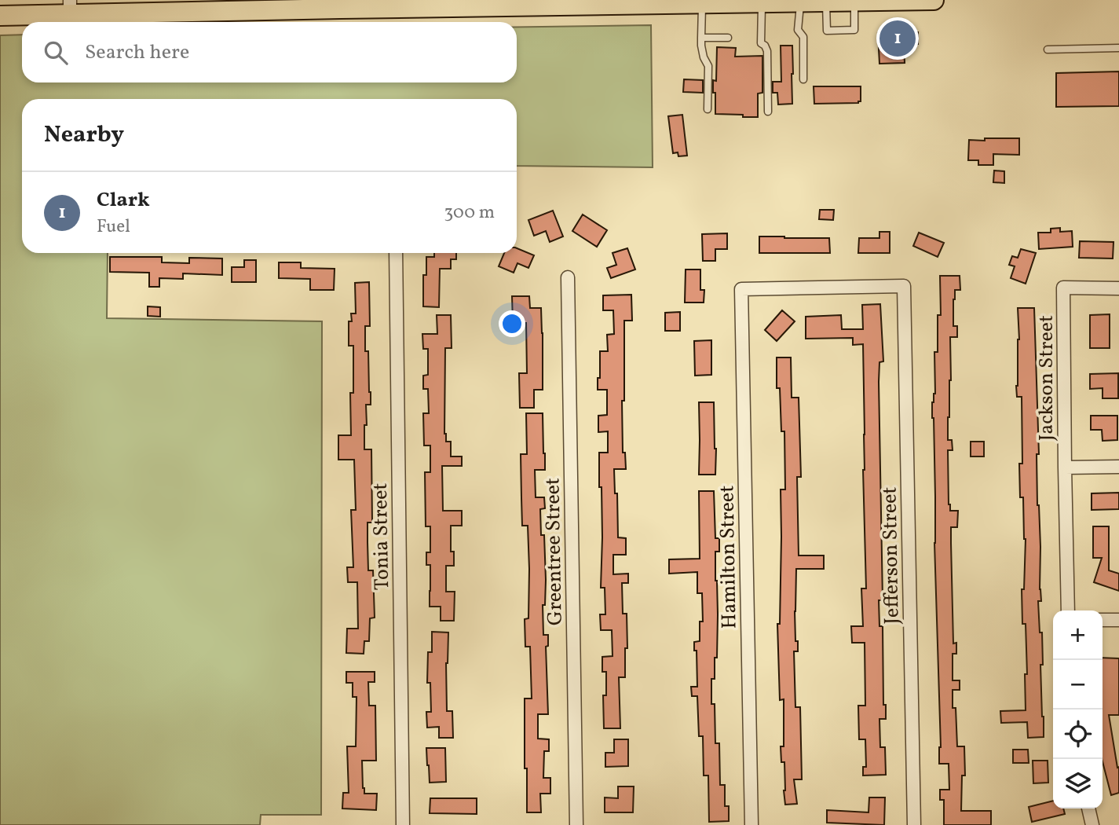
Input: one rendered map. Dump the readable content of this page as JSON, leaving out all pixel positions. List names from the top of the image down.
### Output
{
  "streets": {
    "street": [
      "Jackson Street",
      "Tonia Street",
      "Greentree Street",
      "Jefferson Street",
      "Hamilton Street"
    ]
  },
  "crossings": [
    ["Jefferson Street", "Hamilton Street"]
  ],
  "page": {
    "pins": "1",
    "search": "Search here",
    "heading": "Nearby",
    "list": [
      {
        "mark": "1",
        "name": "Clark",
        "note": "Fuel",
        "value": "300 m"
      }
    ],
    "map_buttons": ["+", "−"]
  }
}
